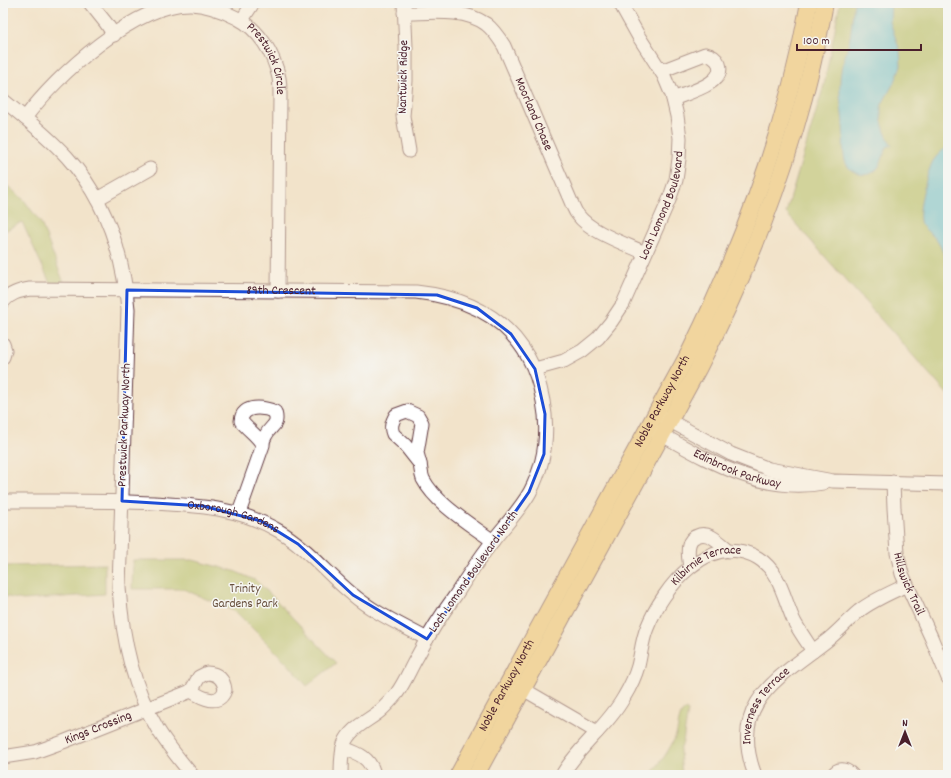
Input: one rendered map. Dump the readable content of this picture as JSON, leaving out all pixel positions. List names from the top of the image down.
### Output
{
  "streets": {
    "main road": ["Noble Parkway North"],
    "street": [
      "Prestwick Circle",
      "Nantwick Ridge",
      "Moorland Chase",
      "Loch Lomond Boulevard",
      "89th Crescent",
      "Prestwick Parkway North",
      "Edinbrook Parkway",
      "Oxborough Gardens",
      "Kilbirnie Terrace",
      "Loch Lomond Boulevard North",
      "Hillswick Trail",
      "Inverness Terrace",
      "Kings Crossing"
    ]
  },
  "crossings": [
    ["Prestwick Circle", "89th Crescent"],
    ["Prestwick Circle", "Prestwick Parkway North"],
    ["Nantwick Ridge", "Moorland Chase"],
    ["Moorland Chase", "Loch Lomond Boulevard"],
    ["Loch Lomond Boulevard", "89th Crescent"],
    ["Loch Lomond Boulevard", "Loch Lomond Boulevard North"],
    ["89th Crescent", "Prestwick Parkway North"],
    ["89th Crescent", "Loch Lomond Boulevard North"],
    ["Noble Parkway North", "Edinbrook Parkway"],
    ["Prestwick Parkway North", "Oxborough Gardens"],
    ["Prestwick Parkway North", "Kings Crossing"],
    ["Edinbrook Parkway", "Hillswick Trail"],
    ["Oxborough Gardens", "Loch Lomond Boulevard North"],
    ["Kilbirnie Terrace", "Inverness Terrace"]
  ],
  "parks": ["Trinity Gardens Park"],
  "scale_bar": "100 m",
  "north": "top"
}
